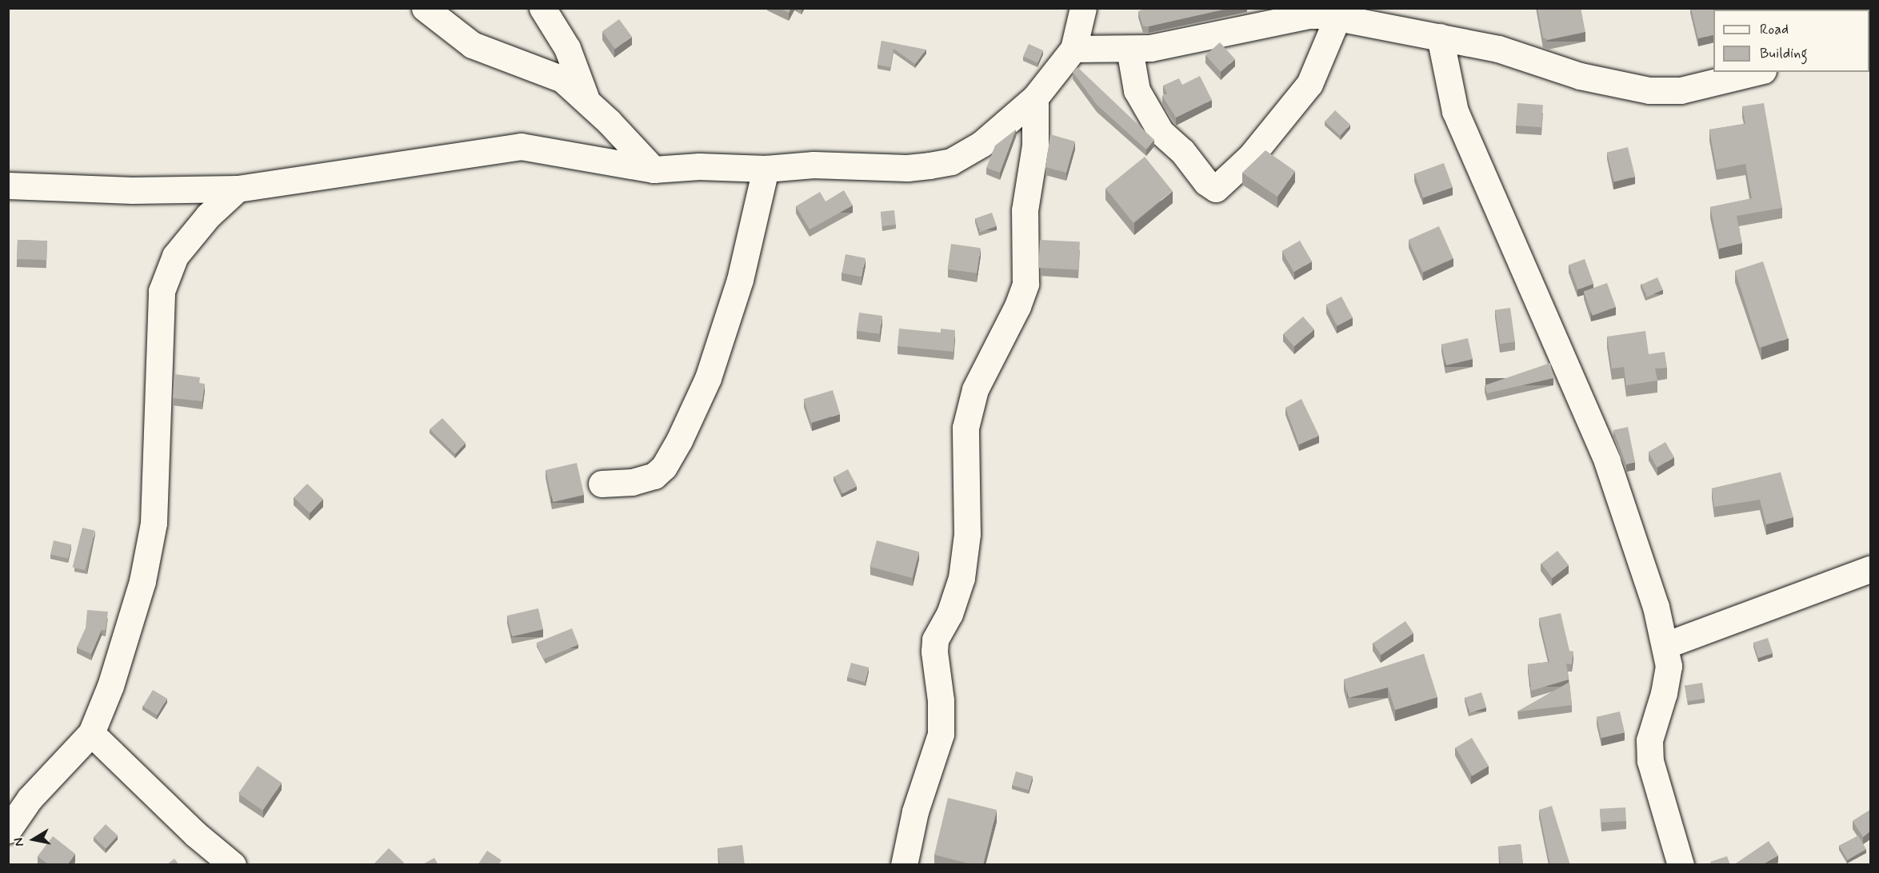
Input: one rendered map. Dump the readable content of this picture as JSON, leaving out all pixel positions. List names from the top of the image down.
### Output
{
  "legend": ["Road", "Building"],
  "north": "left"
}
